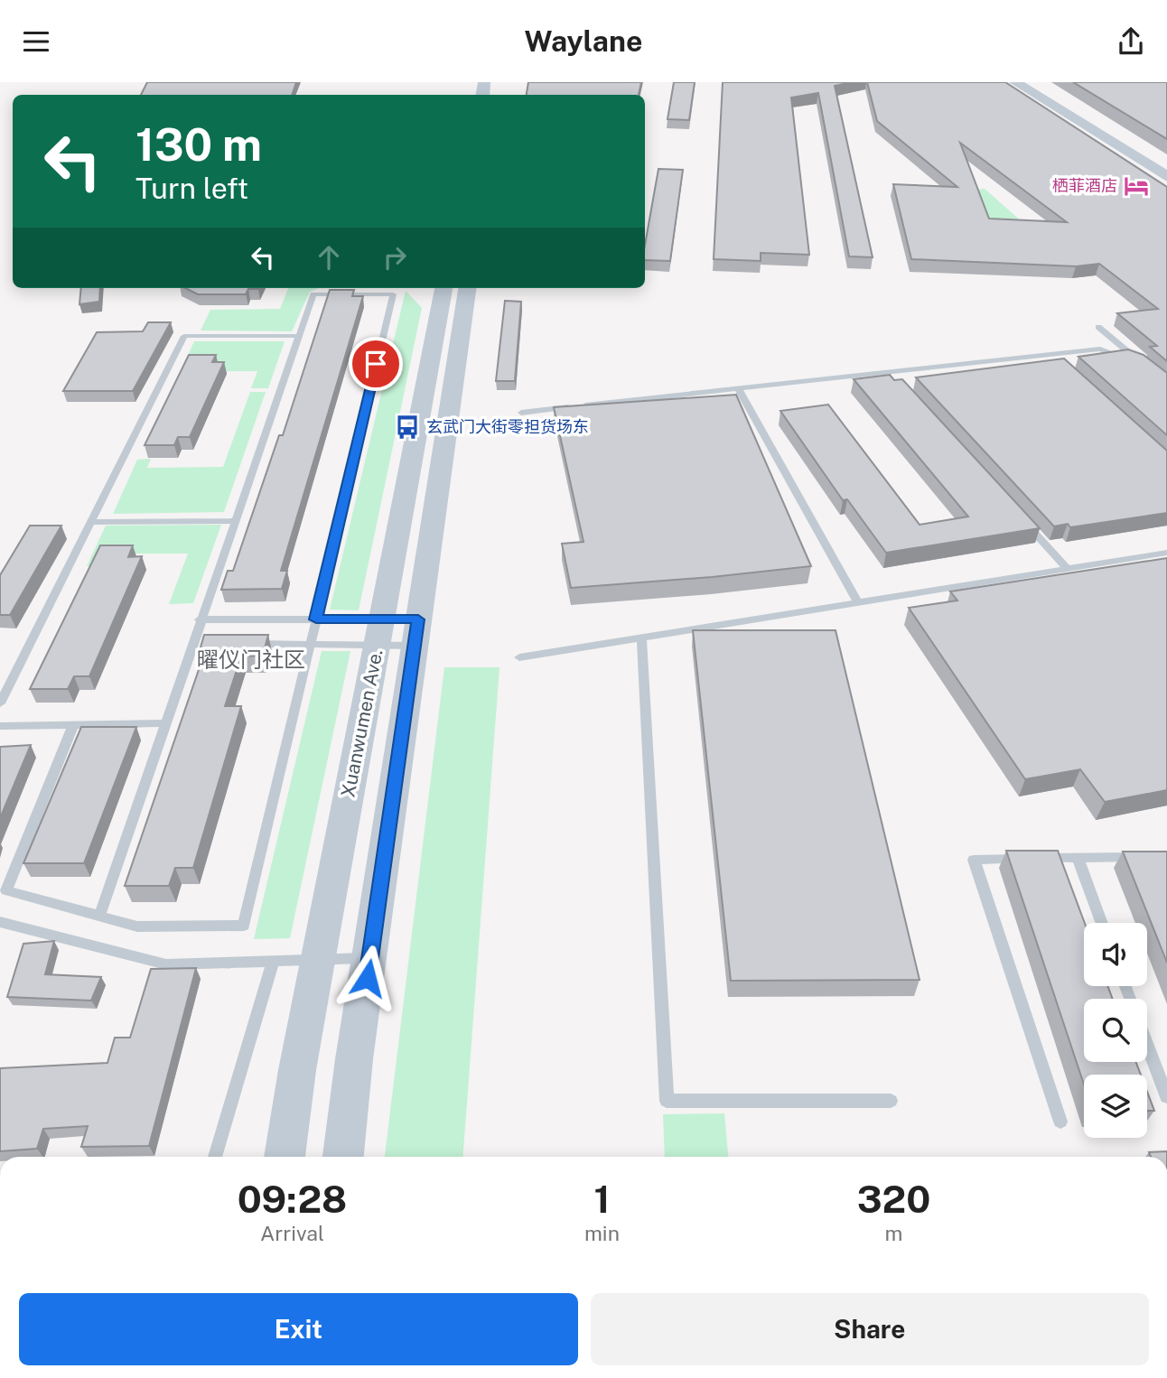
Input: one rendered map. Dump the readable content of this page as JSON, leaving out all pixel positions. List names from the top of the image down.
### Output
{
  "streets": {
    "main road": ["Xuanwumen Ave."]
  },
  "districts": ["曜仪门社区"],
  "places": {
    "hotel": ["栖菲酒店"],
    "bus stop": ["玄武门大街零担货场东"]
  },
  "page": {
    "header": "Waylane",
    "turn": ["130 m", "Turn left"],
    "eta": [
      "09:28",
      "Arrival",
      "1",
      "min",
      "320",
      "m"
    ],
    "buttons": ["Exit", "Share"]
  }
}
